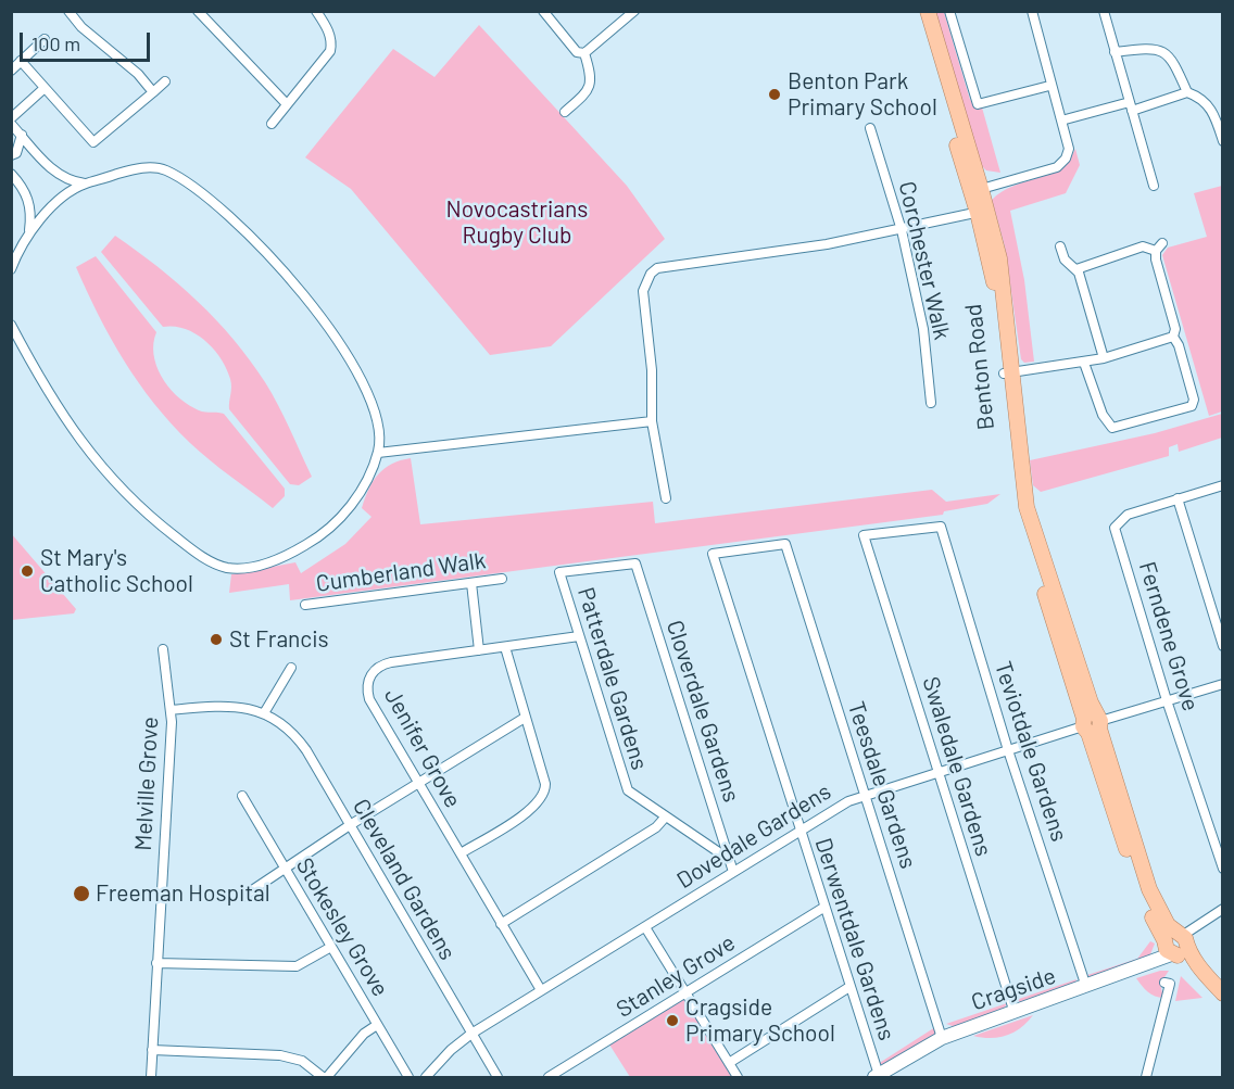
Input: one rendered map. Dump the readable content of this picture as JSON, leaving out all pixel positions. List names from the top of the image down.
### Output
{
  "streets": {
    "main road": ["Benton Road"],
    "street": [
      "Corchester Walk",
      "Cumberland Walk",
      "Ferndene Grove",
      "Patterdale Gardens",
      "Cloverdale Gardens",
      "Jenifer Grove",
      "Teviotdale Gardens",
      "Swaledale Gardens",
      "Melville Grove",
      "Teesdale Gardens",
      "Dovedale Gardens",
      "Cleveland Gardens",
      "Stokesley Grove",
      "Derwentdale Gardens",
      "Stanley Grove",
      "Cragside"
    ]
  },
  "crossings": [
    ["Benton Road", "Dovedale Gardens"],
    ["Benton Road", "Cragside"],
    ["Ferndene Grove", "Dovedale Gardens"],
    ["Patterdale Gardens", "Cloverdale Gardens"],
    ["Patterdale Gardens", "Jenifer Grove"],
    ["Cloverdale Gardens", "Dovedale Gardens"],
    ["Jenifer Grove", "Dovedale Gardens"],
    ["Teviotdale Gardens", "Swaledale Gardens"],
    ["Teviotdale Gardens", "Dovedale Gardens"],
    ["Teviotdale Gardens", "Cragside"],
    ["Swaledale Gardens", "Dovedale Gardens"],
    ["Swaledale Gardens", "Cragside"],
    ["Melville Grove", "Cleveland Gardens"],
    ["Teesdale Gardens", "Dovedale Gardens"],
    ["Teesdale Gardens", "Derwentdale Gardens"],
    ["Teesdale Gardens", "Cragside"],
    ["Dovedale Gardens", "Cleveland Gardens"],
    ["Dovedale Gardens", "Derwentdale Gardens"],
    ["Derwentdale Gardens", "Stanley Grove"],
    ["Derwentdale Gardens", "Cragside"]
  ],
  "parks": ["Novocastrians Rugby Club"],
  "places": [
    "Benton Park Primary School",
    "St Mary's Catholic School",
    "St Francis",
    "Freeman Hospital",
    "Cragside Primary School"
  ],
  "scale_bar": "100 m"
}
